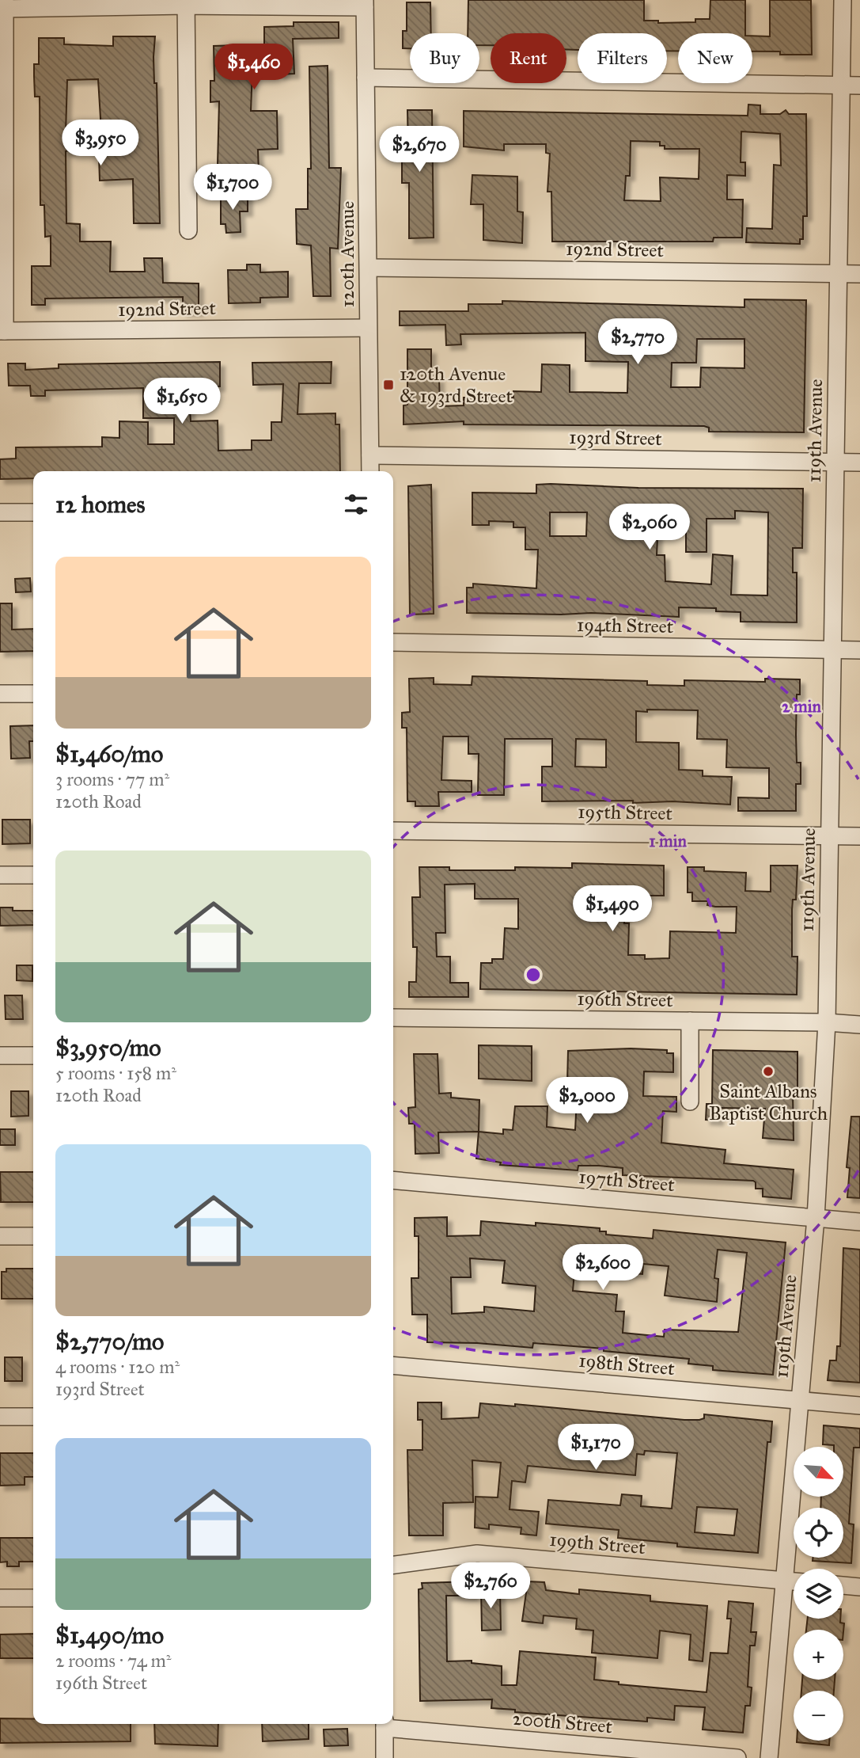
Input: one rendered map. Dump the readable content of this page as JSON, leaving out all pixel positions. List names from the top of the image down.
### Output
{
  "streets": {
    "street": [
      "192nd Street",
      "120th Avenue",
      "119th Avenue",
      "193rd Street",
      "194th Street",
      "195th Street",
      "196th Street",
      "197th Street",
      "198th Street",
      "199th Street",
      "200th Street"
    ]
  },
  "crossings": [
    ["192nd Street", "120th Avenue"],
    ["192nd Street", "119th Avenue"],
    ["120th Avenue", "193rd Street"],
    ["119th Avenue", "193rd Street"],
    ["119th Avenue", "194th Street"],
    ["119th Avenue", "195th Street"],
    ["119th Avenue", "196th Street"],
    ["119th Avenue", "197th Street"],
    ["119th Avenue", "198th Street"],
    ["119th Avenue", "199th Street"]
  ],
  "places": {
    "transit": ["120th Avenue & 193rd Street"],
    "other": ["Saint Albans Baptist Church"]
  },
  "north": "bottom right",
  "page": {
    "chip": [
      "Buy",
      "Rent",
      "Filters",
      "New"
    ],
    "price": [
      "$1,460",
      "$3,950",
      "$2,670",
      "$1,700",
      "$2,770",
      "$1,650",
      "$2,060",
      "$1,490",
      "$2,000",
      "$2,600",
      "$1,170",
      "$2,760"
    ],
    "heading": "12 homes",
    "list": [
      {
        "name": "$1,460/mo",
        "note": "3 rooms · 77 m² · 120th Road"
      },
      {
        "name": "$3,950/mo",
        "note": "5 rooms · 158 m² · 120th Road"
      },
      {
        "name": "$2,770/mo",
        "note": "4 rooms · 120 m² · 193rd Street"
      },
      {
        "name": "$1,490/mo",
        "note": "2 rooms · 74 m² · 196th Street"
      }
    ],
    "map_buttons": ["+", "−"]
  },
  "rings": ["2 min", "1 min"]
}
